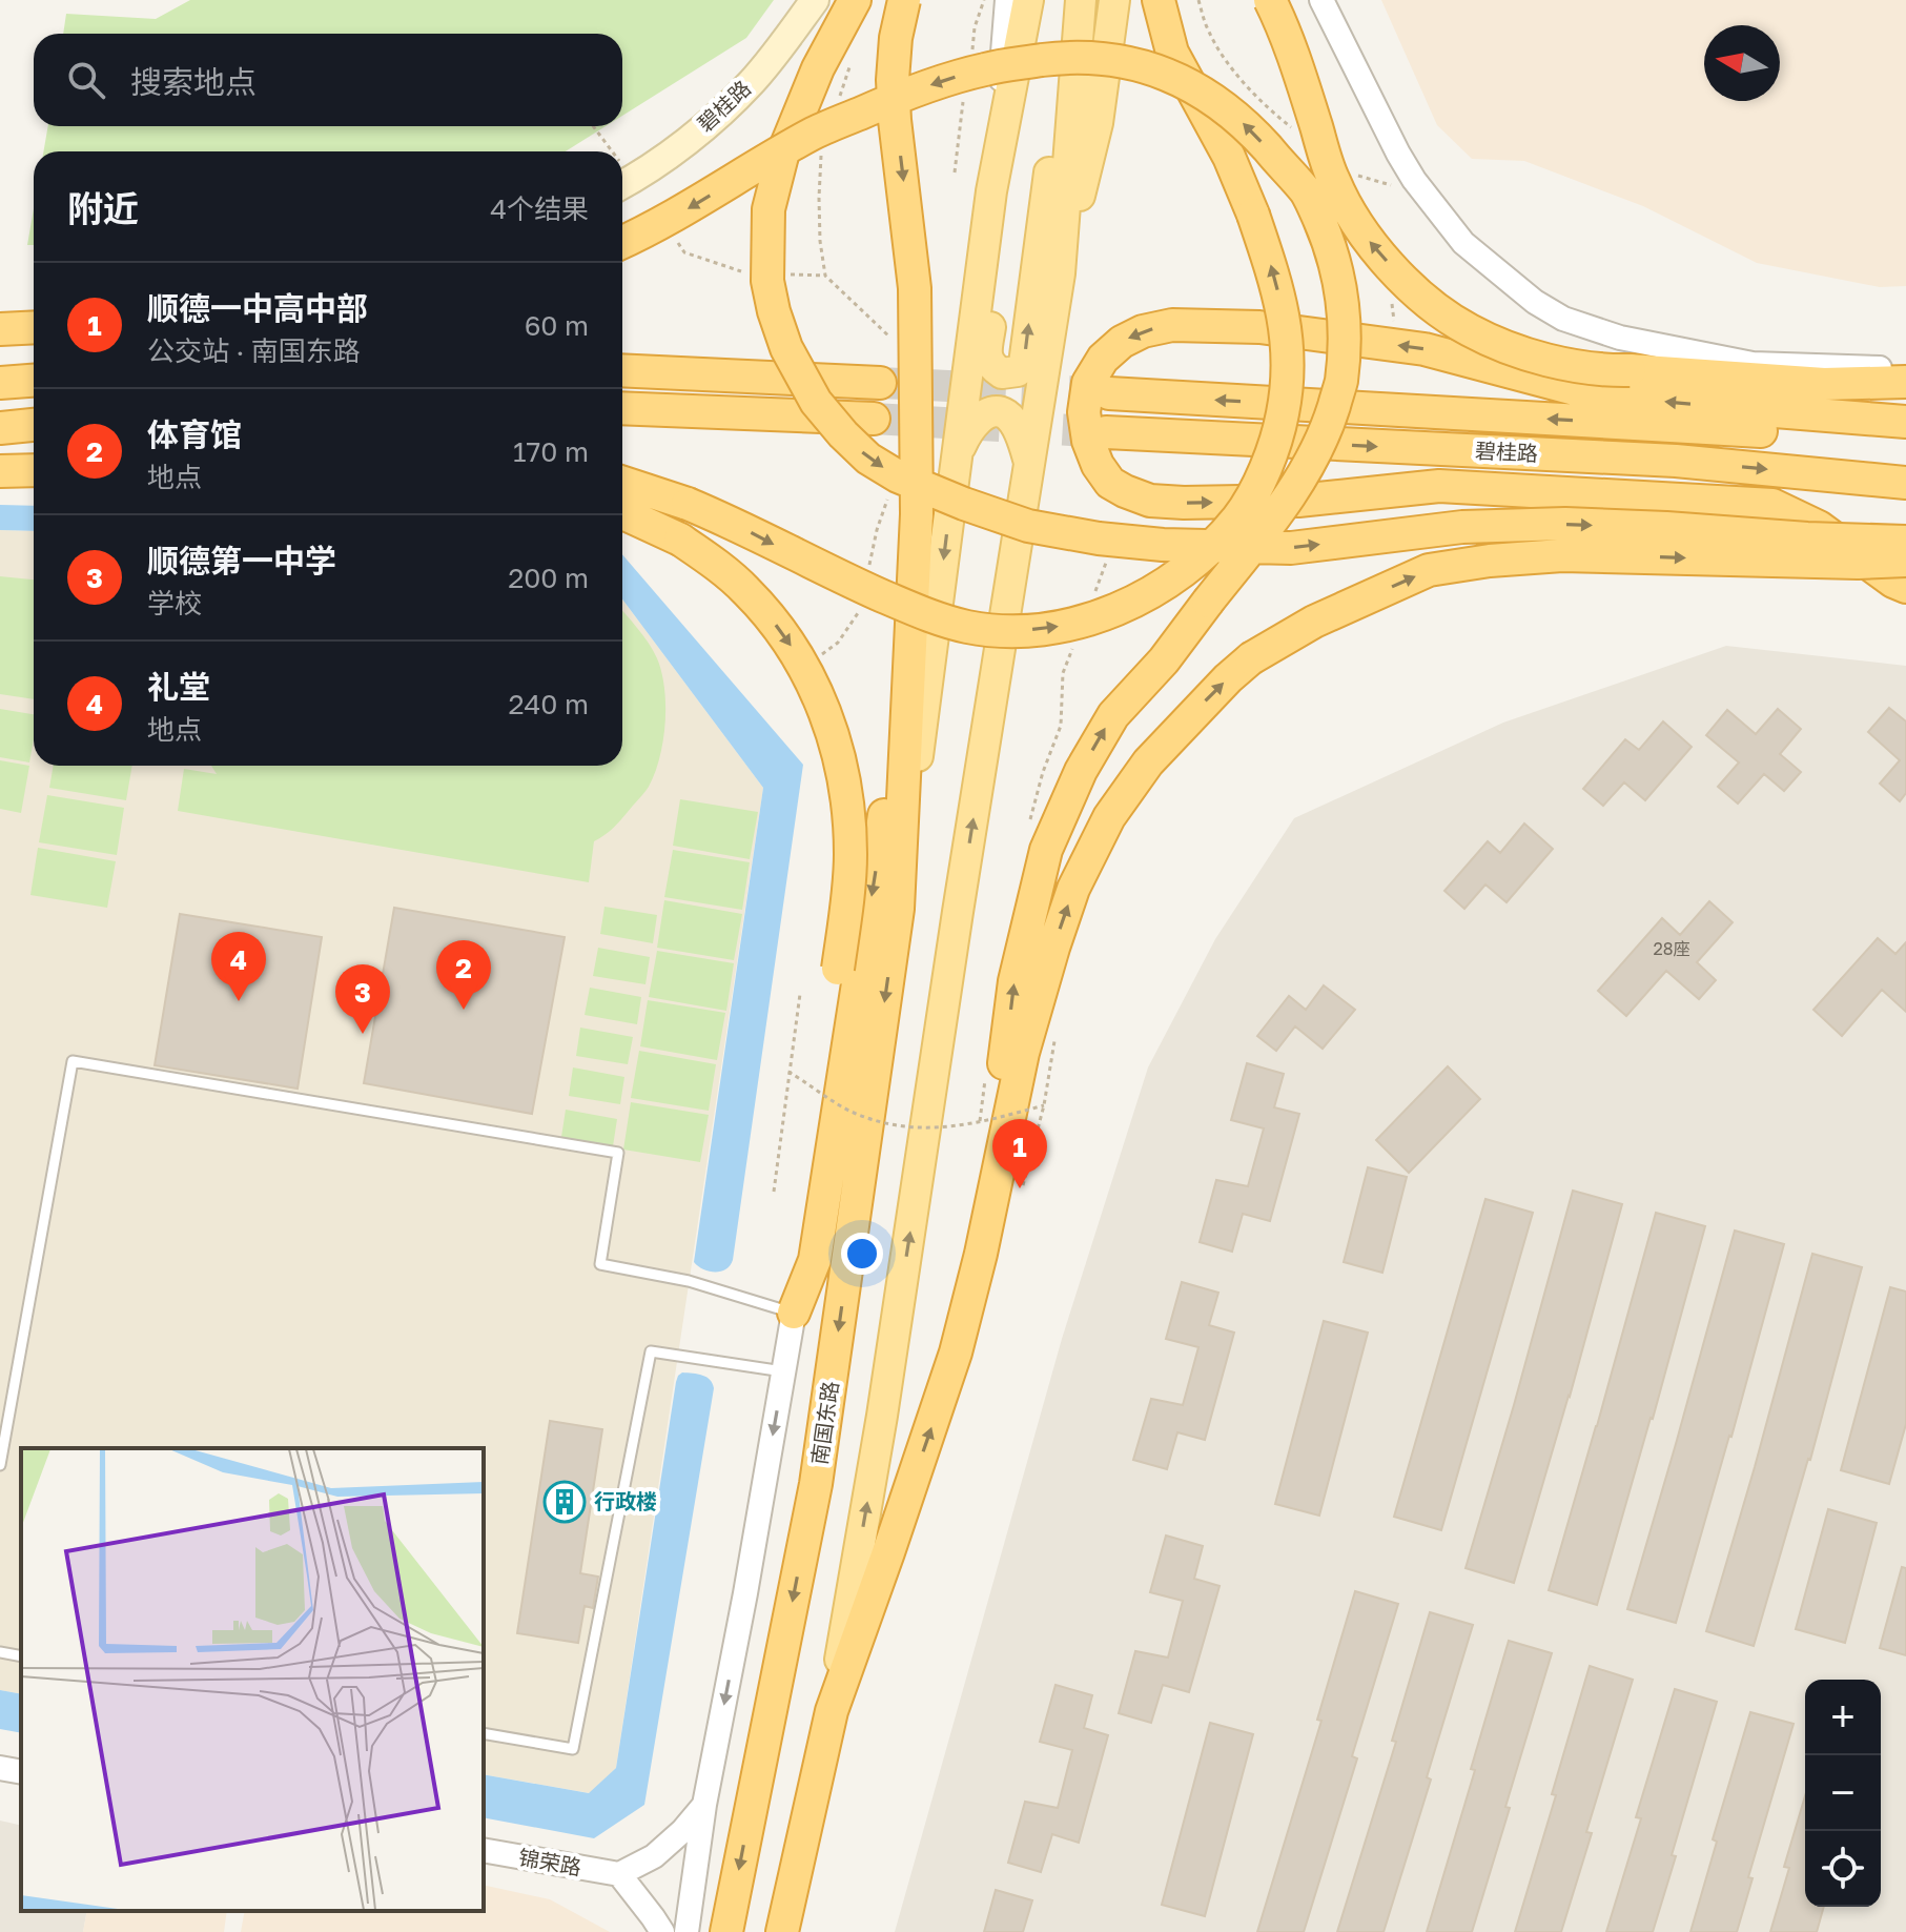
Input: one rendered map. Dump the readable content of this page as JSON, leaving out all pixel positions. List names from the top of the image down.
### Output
{
  "streets": {
    "highway": ["碧桂路", "南国东路"],
    "street": ["锦荣路"]
  },
  "one_way": ["碧桂路"],
  "places": {
    "building": ["行政楼"]
  },
  "house_numbers": ["28座"],
  "north": "left",
  "page": {
    "search": "搜索地点",
    "heading": ["附近", "4个结果"],
    "list": [
      {
        "mark": "1",
        "name": "顺德一中高中部",
        "note": "公交站 · 南国东路",
        "value": "60 m"
      },
      {
        "mark": "2",
        "name": "体育馆",
        "note": "地点",
        "value": "170 m"
      },
      {
        "mark": "3",
        "name": "顺德第一中学",
        "note": "学校",
        "value": "200 m"
      },
      {
        "mark": "4",
        "name": "礼堂",
        "note": "地点",
        "value": "240 m"
      }
    ],
    "pins": [
      "4",
      "2",
      "3",
      "1"
    ],
    "map_buttons": ["+", "−"]
  }
}
